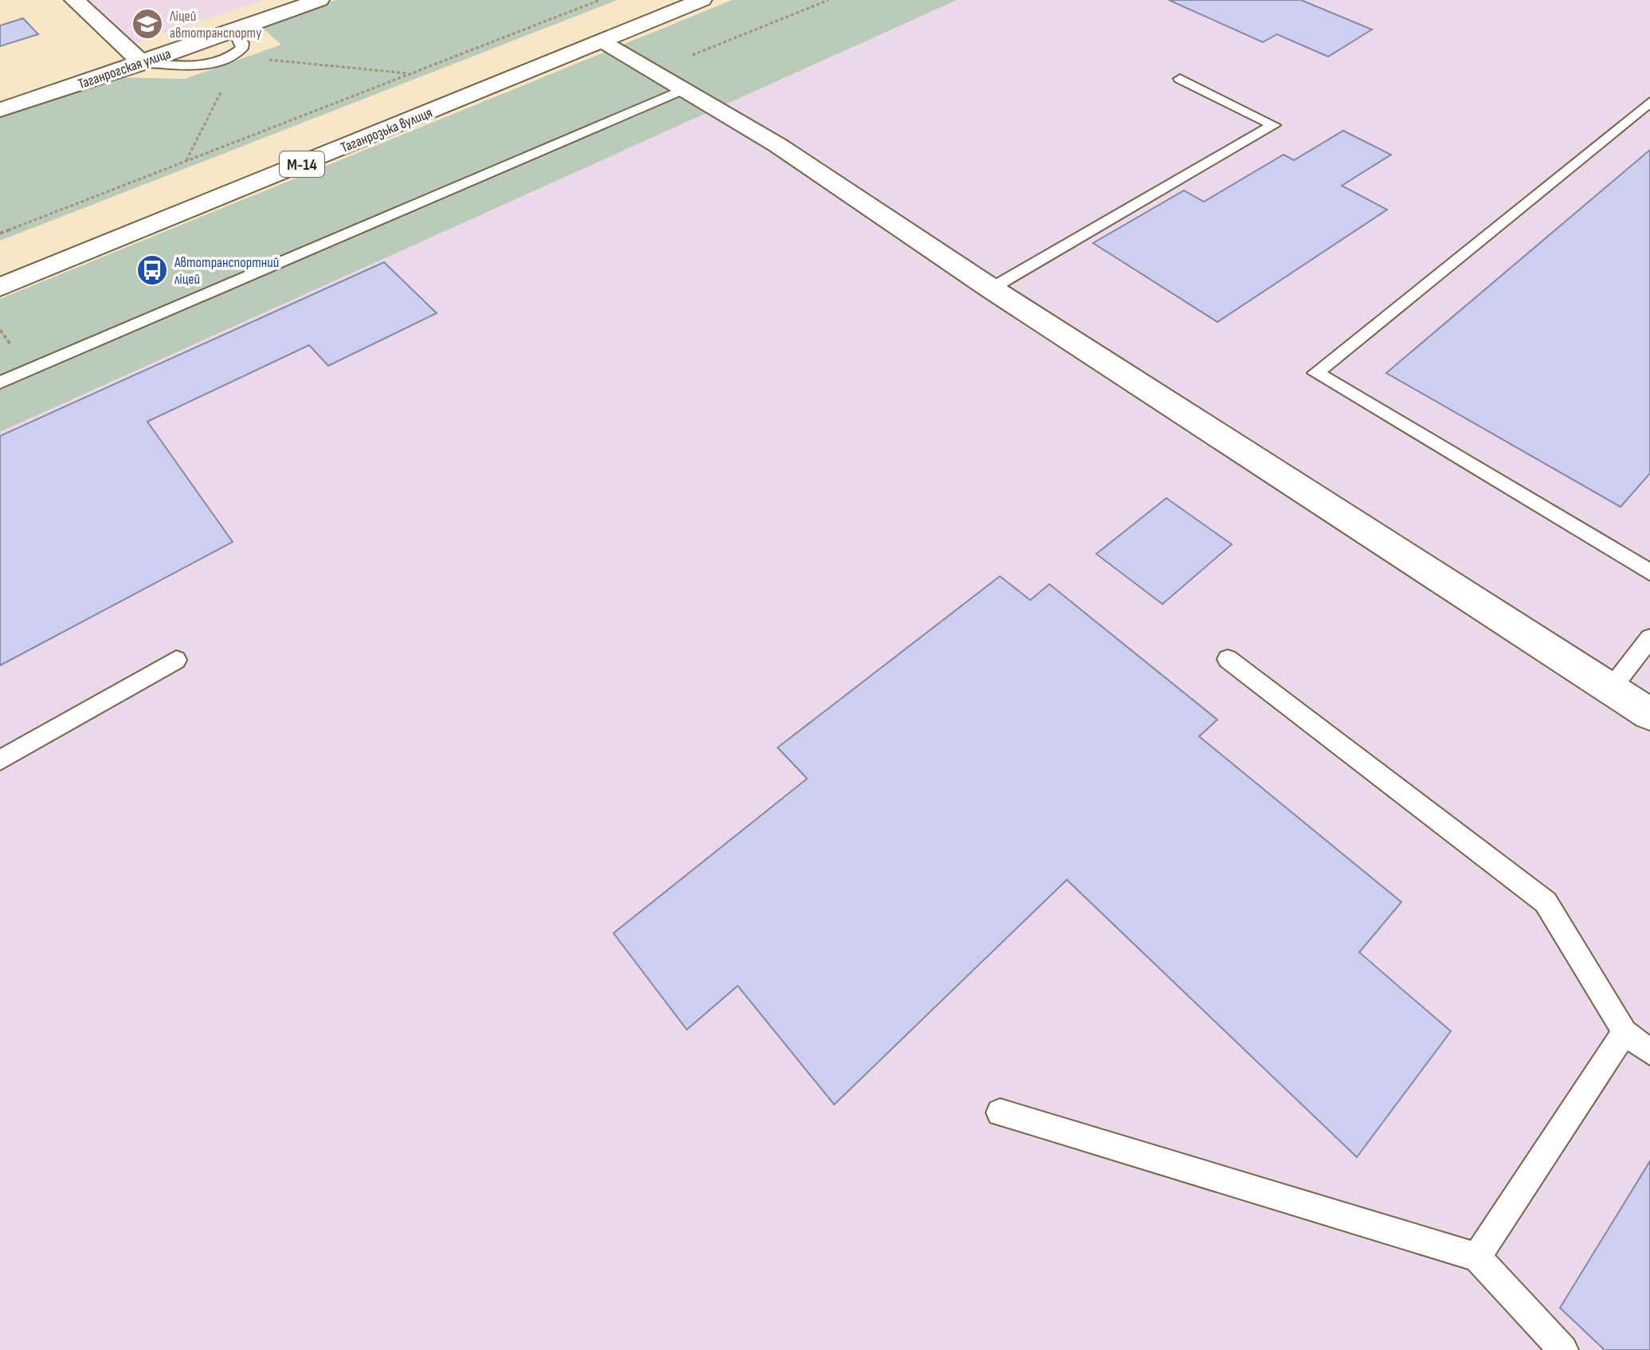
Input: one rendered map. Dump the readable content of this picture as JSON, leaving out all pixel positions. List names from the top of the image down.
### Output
{
  "streets": {
    "main road": ["Таганрогская улица", "Таганрозька вулиця", "М-14"]
  },
  "places": {
    "school or university": ["Ліцей автотранспорту"],
    "bus stop": ["Автотранспортний ліцей"]
  }
}
